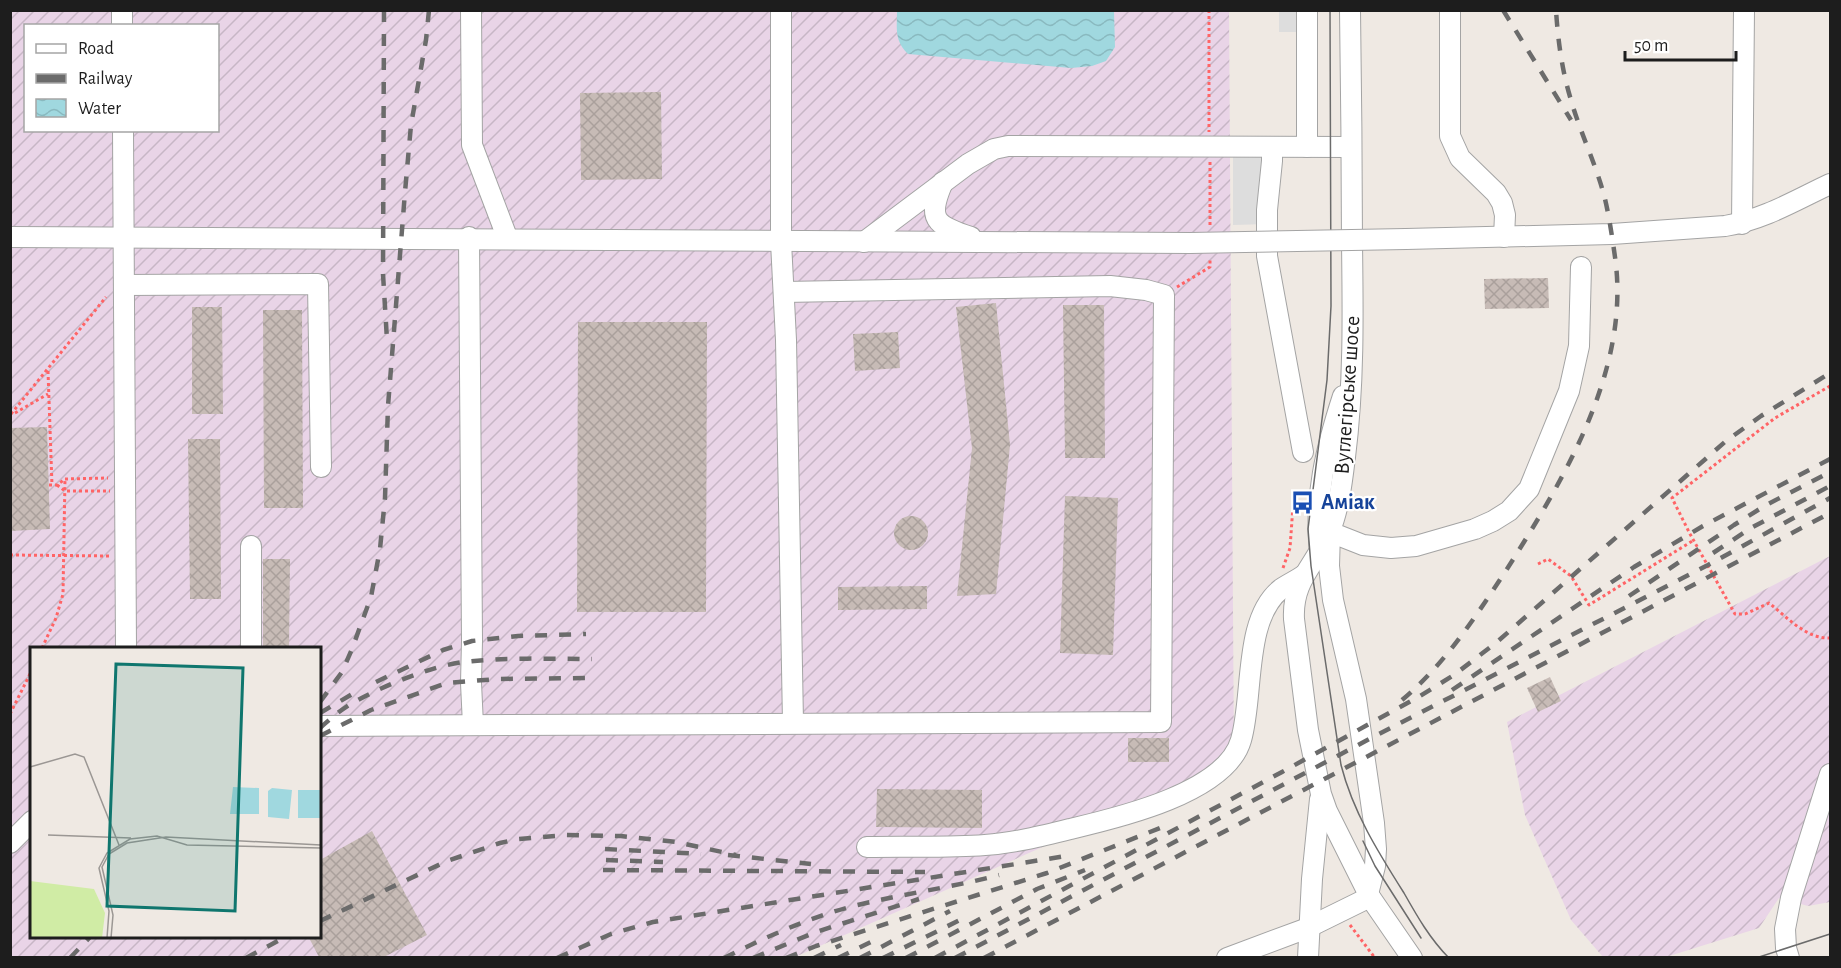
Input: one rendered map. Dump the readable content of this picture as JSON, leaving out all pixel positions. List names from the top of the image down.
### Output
{
  "streets": {
    "street": ["Вуглегірське шосе"]
  },
  "places": {
    "bus stop": ["Аміак"]
  },
  "legend": ["Road", "Railway", "Water"],
  "scale_bar": "50 m"
}
